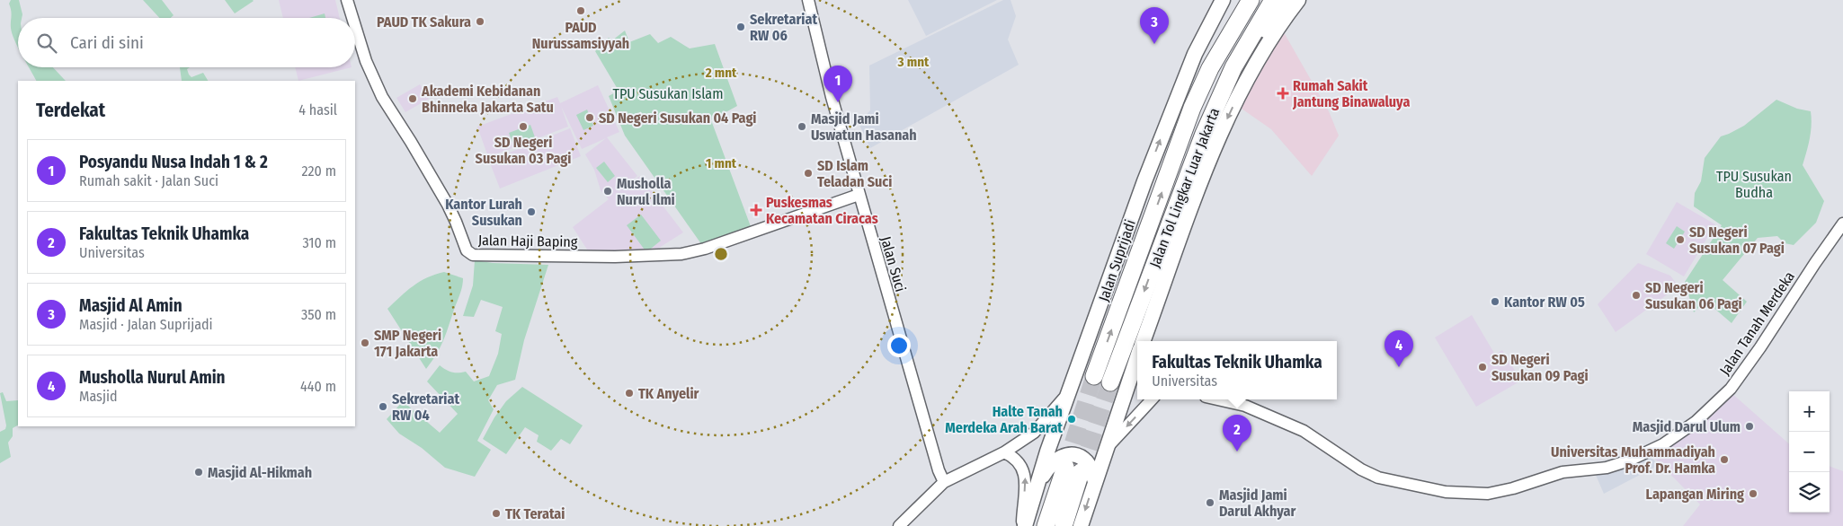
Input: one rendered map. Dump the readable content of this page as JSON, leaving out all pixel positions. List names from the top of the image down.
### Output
{
  "streets": {
    "highway": ["Jalan Tol Lingkar Luar Jakarta"],
    "main road": ["Jalan Suprijadi"],
    "street": ["Jalan Haji Baping", "Jalan Suci", "Jalan Tanah Merdeka"]
  },
  "crossings": [
    ["Jalan Haji Baping", "Jalan Suci"]
  ],
  "parks": ["TPU Susukan Islam", "TPU Susukan Budha"],
  "places": {
    "other": [
      "PAUD Nurussamsiyyah",
      "PAUD TK Sakura",
      "Sekretariat RW 06",
      "Akademi Kebidanan Bhinneka Jakarta Satu",
      "SD Negeri Susukan 04 Pagi",
      "SD Negeri Susukan 03 Pagi",
      "Masjid Jami Uswatun Hasanah",
      "SD Islam Teladan Suci",
      "Musholla Nurul Ilmi",
      "Kantor Lurah Susukan",
      "SD Negeri Susukan 07 Pagi",
      "SD Negeri Susukan 06 Pagi",
      "Kantor RW 05",
      "SMP Negeri 171 Jakarta",
      "SD Negeri Susukan 09 Pagi",
      "TK Anyelir",
      "Sekretariat RW 04",
      "Halte Tanah Merdeka Arah Barat",
      "Masjid Darul Ulum",
      "Universitas Muhammadiyah Prof. Dr. Hamka",
      "Masjid Al-Hikmah",
      "Lapangan Miring",
      "Masjid Jami Darul Akhyar",
      "TK Teratai"
    ],
    "health": ["Rumah Sakit Jantung Binawaluya", "Puskesmas Kecamatan Ciracas"]
  },
  "page": {
    "pins": [
      "3",
      "1",
      "4",
      "2"
    ],
    "search": "Cari di sini",
    "heading": ["Terdekat", "4 hasil"],
    "list": [
      {
        "mark": "1",
        "name": "Posyandu Nusa Indah 1 & 2",
        "note": "Rumah sakit · Jalan Suci",
        "value": "220 m"
      },
      {
        "mark": "2",
        "name": "Fakultas Teknik Uhamka",
        "note": "Universitas",
        "value": "310 m"
      },
      {
        "mark": "3",
        "name": "Masjid Al Amin",
        "note": "Masjid · Jalan Suprijadi",
        "value": "350 m"
      },
      {
        "mark": "4",
        "name": "Musholla Nurul Amin",
        "note": "Masjid",
        "value": "440 m"
      }
    ],
    "popup": ["Fakultas Teknik Uhamka", "Universitas"],
    "map_buttons": ["+", "−"]
  },
  "rings": ["3 mnt", "2 mnt", "1 mnt"]
}
